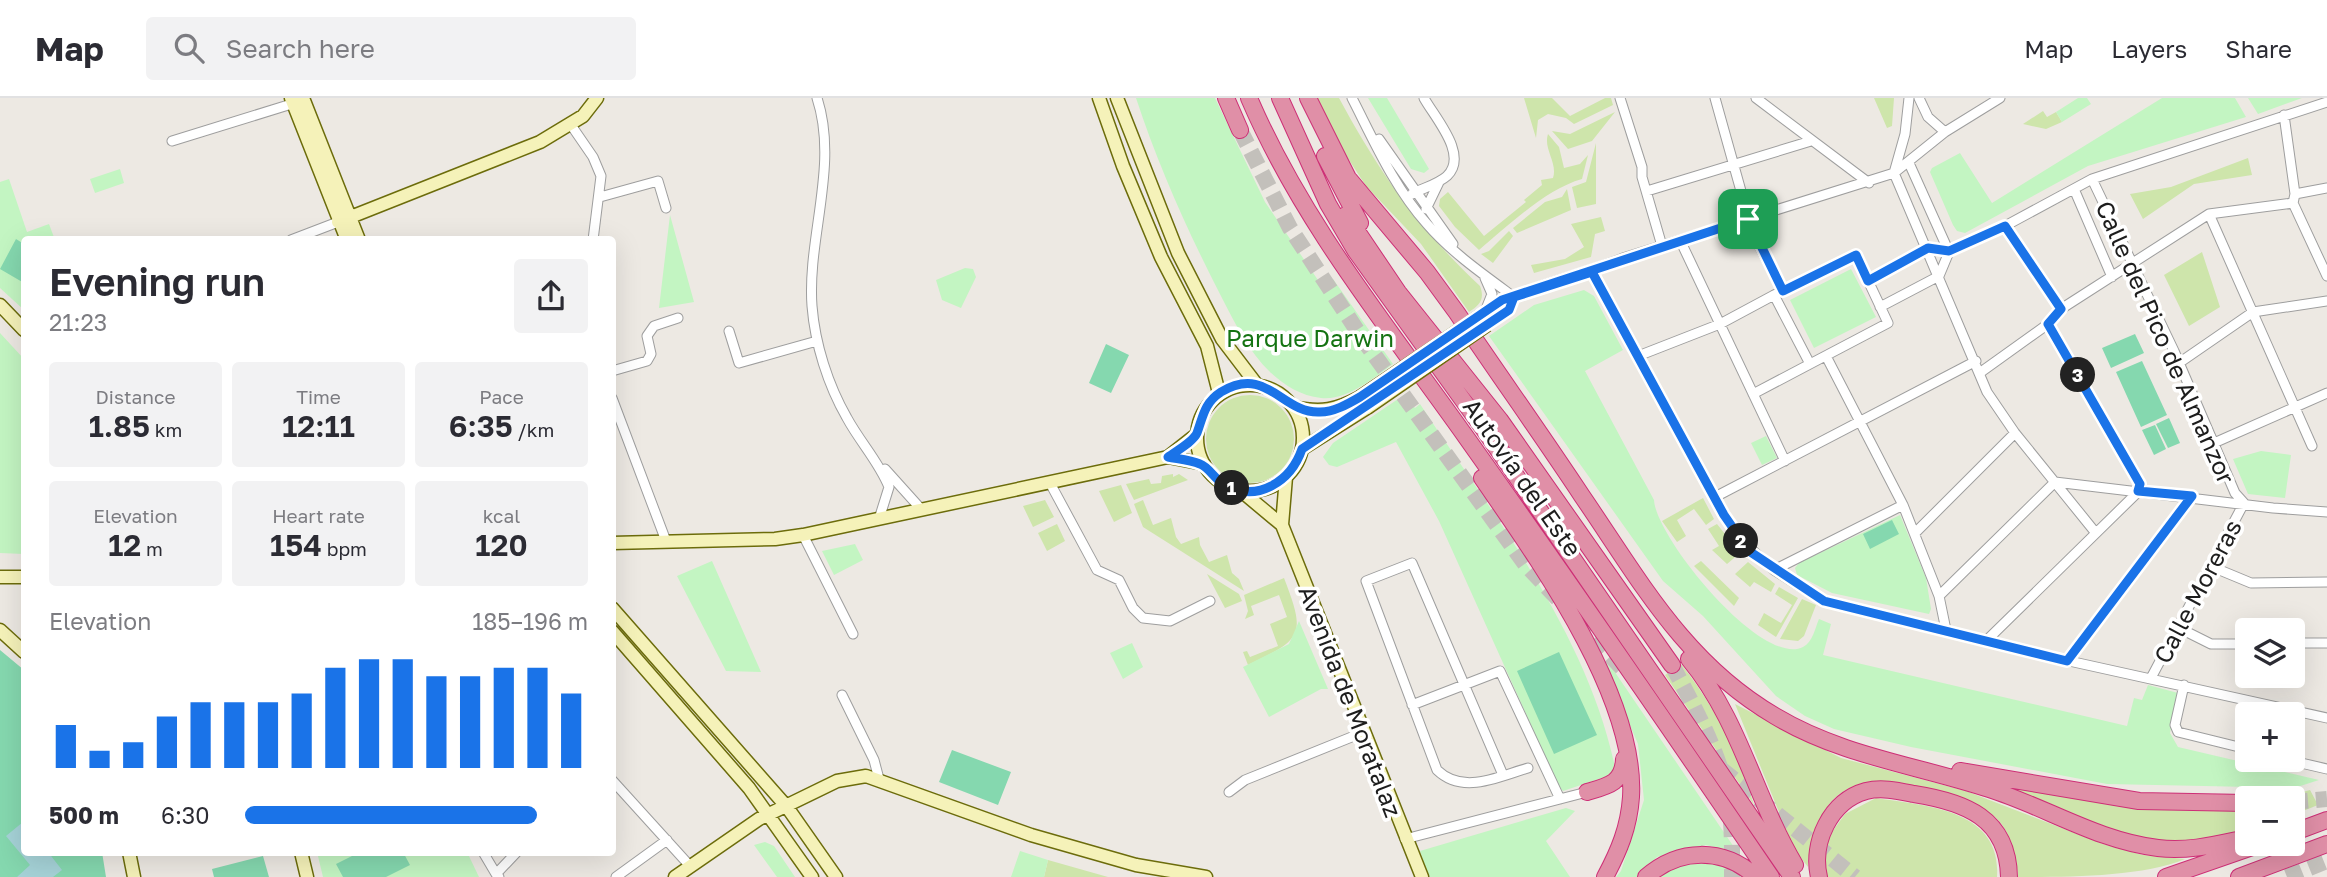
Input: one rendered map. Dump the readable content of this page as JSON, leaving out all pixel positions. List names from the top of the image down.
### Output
{
  "streets": {
    "highway": ["Autovía del Este"],
    "street": ["Calle del Pico de Almanzor", "Calle Moreras", "Avenida de Moratalaz"]
  },
  "crossings": [
    ["Calle del Pico de Almanzor", "Calle Moreras"]
  ],
  "parks": ["Parque Darwin"],
  "page": {
    "header": "Map",
    "search": "Search here",
    "nav": ["Map", "Layers", "Share"],
    "heading": ["Evening run", "21:23"],
    "stats": [
      ["Distance", "1.85 km"],
      ["Time", "12:11"],
      ["Pace", "6:35 /km"],
      ["Elevation", "12 m"],
      ["Heart rate", "154 bpm"],
      ["kcal", "120"]
    ],
    "pins": ["3", "1", "2"],
    "chart": ["Elevation", "185–196 m"],
    "map_buttons": ["+", "−"],
    "list": [
      {
        "name": "500 m",
        "note": "6:30"
      }
    ]
  }
}
